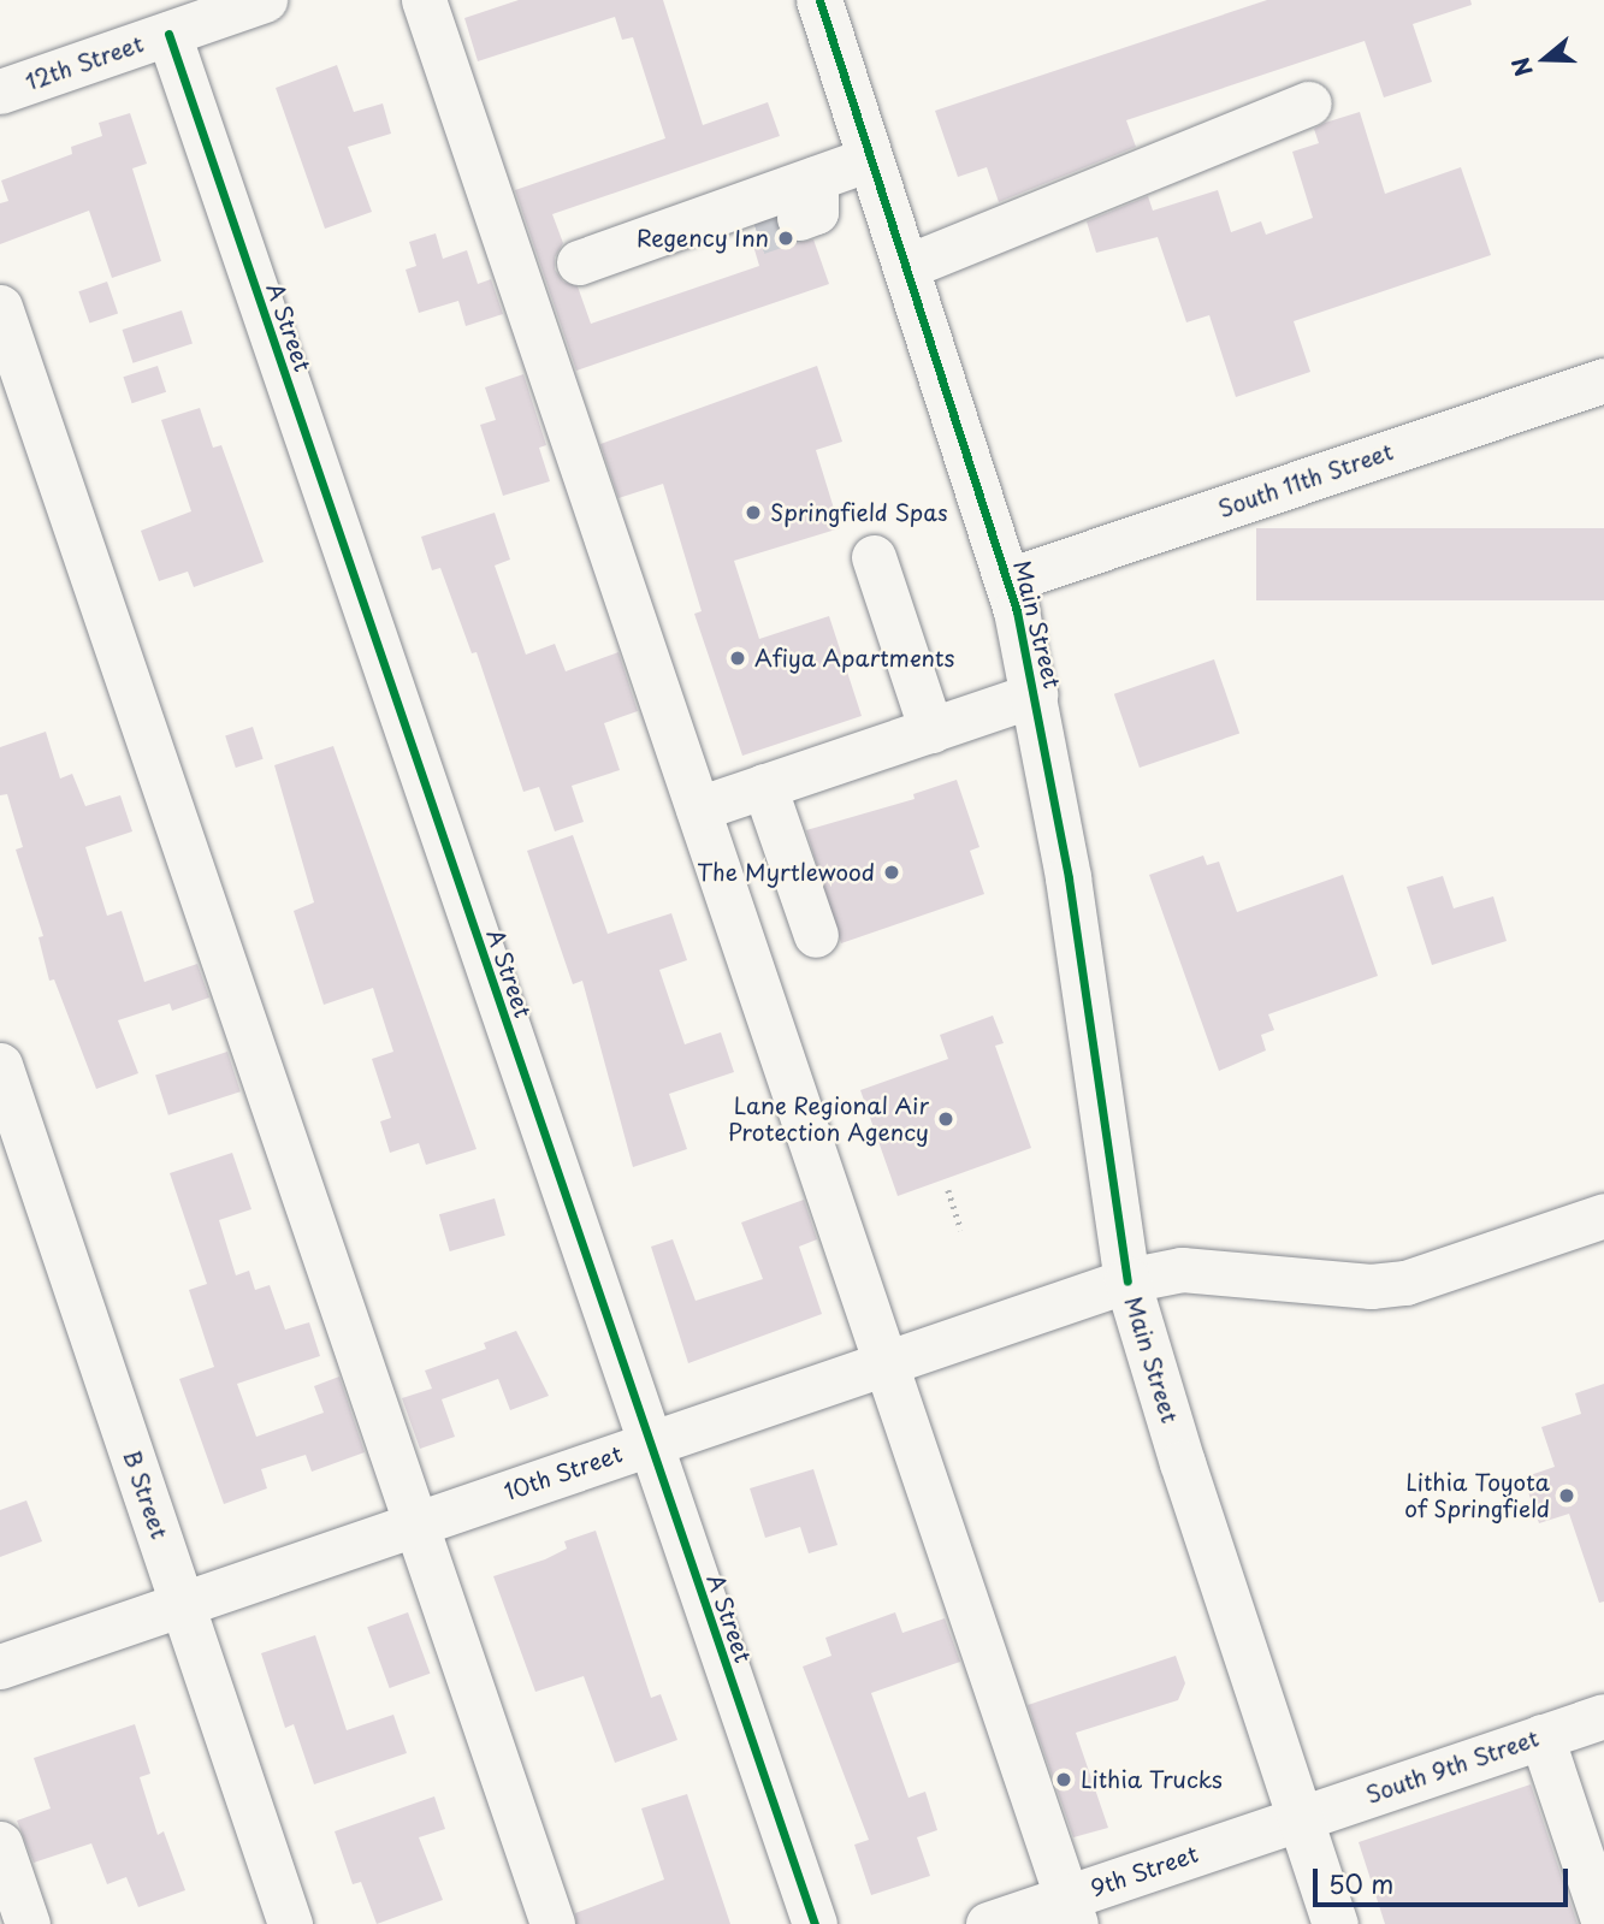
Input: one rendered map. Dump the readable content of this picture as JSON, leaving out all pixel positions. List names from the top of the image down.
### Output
{
  "streets": {
    "main road": ["Main Street"],
    "street": [
      "12th Street",
      "A Street",
      "South 11th Street",
      "10th Street",
      "B Street",
      "South 9th Street",
      "9th Street"
    ]
  },
  "crossings": [
    ["12th Street", "A Street"],
    ["A Street", "10th Street"],
    ["South 11th Street", "Main Street"],
    ["Main Street", "10th Street"],
    ["Main Street", "South 9th Street"],
    ["Main Street", "9th Street"],
    ["10th Street", "B Street"],
    ["South 9th Street", "9th Street"]
  ],
  "places": [
    "Regency Inn",
    "Springfield Spas",
    "Afiya Apartments",
    "The Myrtlewood",
    "Lane Regional Air Protection Agency",
    "Lithia Toyota of Springfield",
    "Lithia Trucks"
  ],
  "scale_bar": "50 m",
  "north": "left"
}
